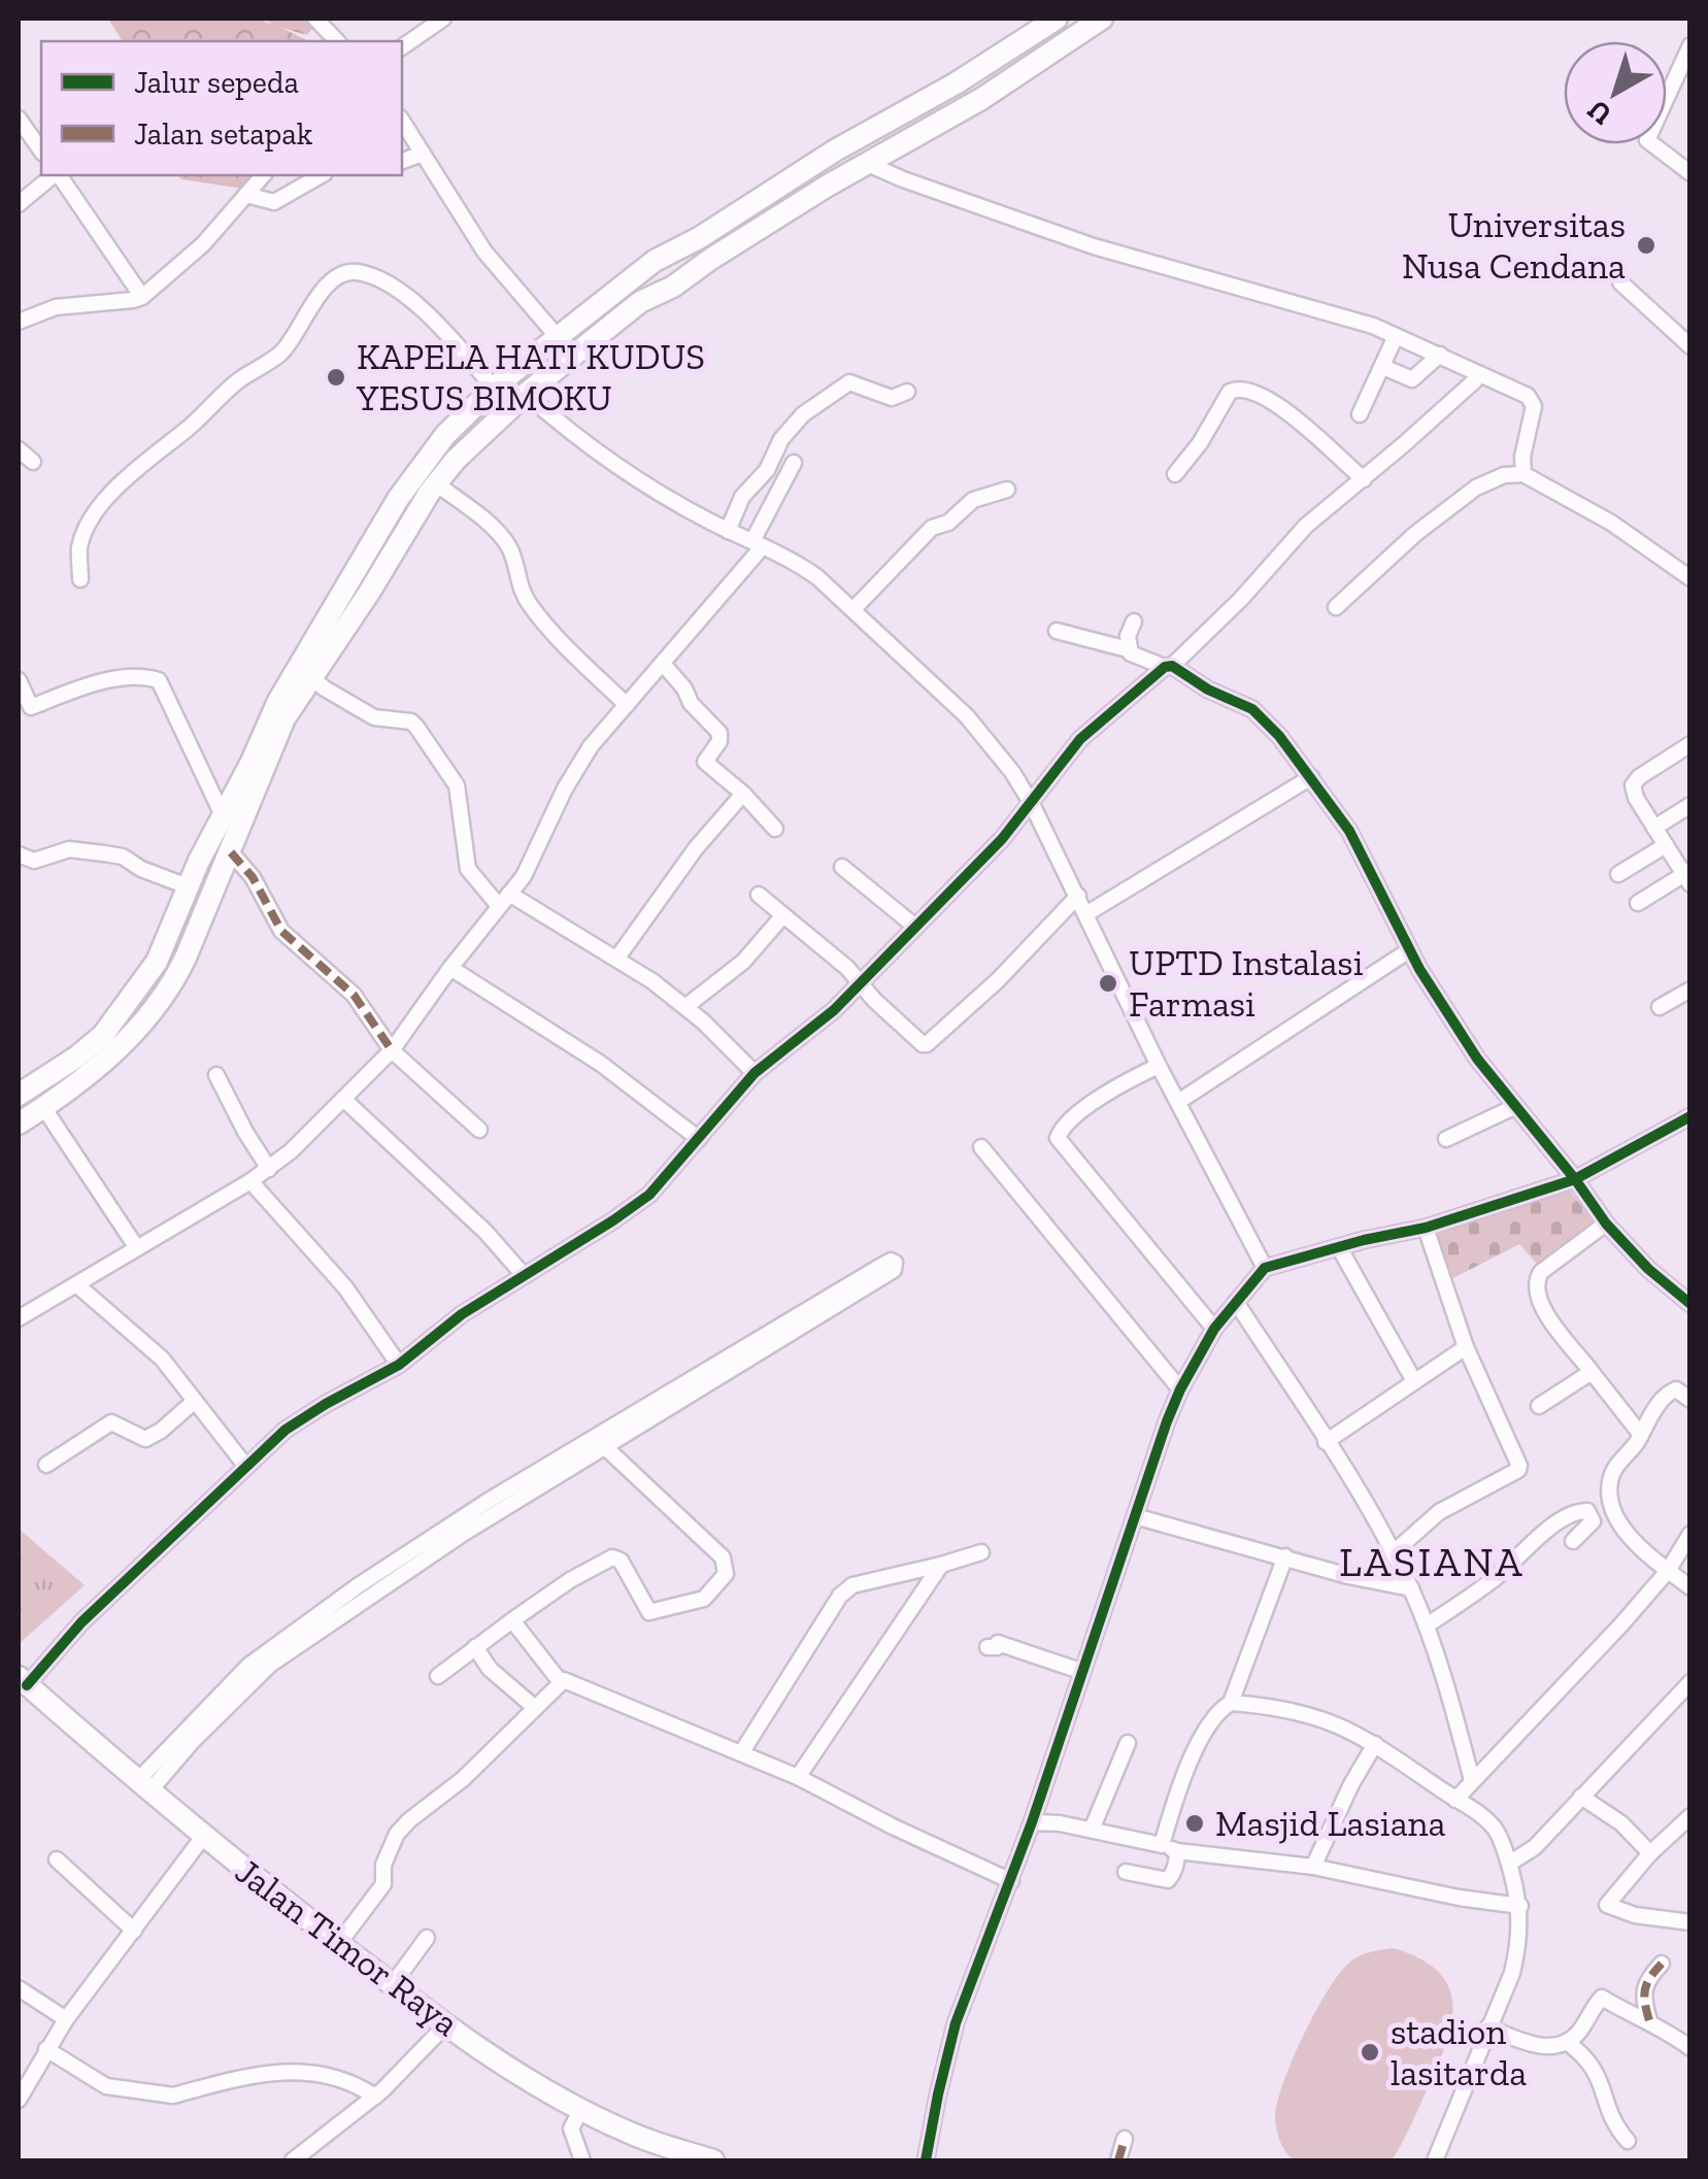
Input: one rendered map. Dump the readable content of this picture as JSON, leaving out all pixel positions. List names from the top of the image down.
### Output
{
  "streets": {
    "highway": ["Jalan Timor Raya"]
  },
  "districts": ["LASIANA"],
  "places": [
    "Universitas Nusa Cendana",
    "KAPELA HATI KUDUS YESUS BIMOKU",
    "UPTD Instalasi Farmasi",
    "Masjid Lasiana",
    "stadion lasitarda"
  ],
  "legend": ["Jalur sepeda", "Jalan setapak"],
  "north": "bottom left"
}
